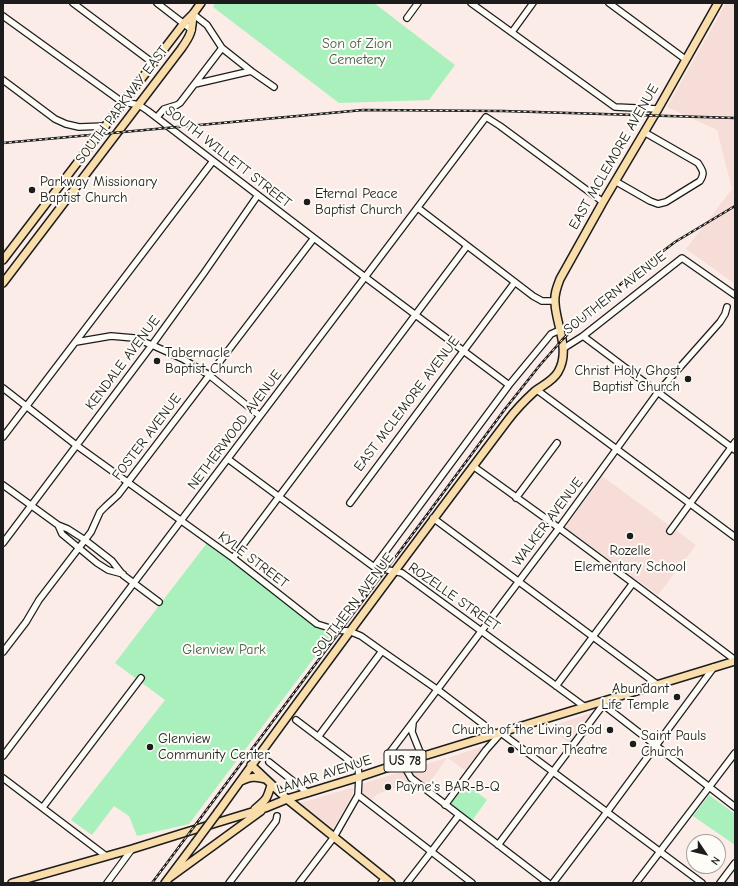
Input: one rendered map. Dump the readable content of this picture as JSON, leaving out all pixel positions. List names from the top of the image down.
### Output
{
  "streets": {
    "main road": [
      "SOUTH PARKWAY EAST",
      "EAST MCLEMORE AVENUE",
      "SOUTHERN AVENUE",
      "US 78",
      "LAMAR AVENUE"
    ],
    "street": [
      "SOUTH WILLETT STREET",
      "KENDALE AVENUE",
      "NETHERWOOD AVENUE",
      "FOSTER AVENUE",
      "WALKER AVENUE",
      "KYLE STREET",
      "ROZELLE STREET"
    ]
  },
  "crossings": [
    ["SOUTH PARKWAY EAST", "SOUTH WILLETT STREET"],
    ["SOUTH WILLETT STREET", "EAST MCLEMORE AVENUE"],
    ["SOUTH WILLETT STREET", "SOUTHERN AVENUE"],
    ["SOUTH WILLETT STREET", "KENDALE AVENUE"],
    ["SOUTH WILLETT STREET", "NETHERWOOD AVENUE"],
    ["SOUTH WILLETT STREET", "FOSTER AVENUE"],
    ["EAST MCLEMORE AVENUE", "SOUTHERN AVENUE"],
    ["EAST MCLEMORE AVENUE", "NETHERWOOD AVENUE"],
    ["SOUTHERN AVENUE", "KYLE STREET"],
    ["SOUTHERN AVENUE", "ROZELLE STREET"],
    ["KENDALE AVENUE", "KYLE STREET"],
    ["NETHERWOOD AVENUE", "KYLE STREET"],
    ["NETHERWOOD AVENUE", "ROZELLE STREET"],
    ["FOSTER AVENUE", "KYLE STREET"],
    ["WALKER AVENUE", "KYLE STREET"],
    ["WALKER AVENUE", "ROZELLE STREET"],
    ["KYLE STREET", "LAMAR AVENUE"],
    ["ROZELLE STREET", "LAMAR AVENUE"]
  ],
  "parks": ["Son of Zion Cemetery", "Glenview Park"],
  "places": [
    "Parkway Missionary Baptist Church",
    "Eternal Peace Baptist Church",
    "Tabernacle Baptist Church",
    "Christ Holy Ghost Baptist Church",
    "Rozelle Elementary School",
    "Abundant Life Temple",
    "Church of the Living God",
    "Saint Pauls Church",
    "Glenview Community Center",
    "Lamar Theatre",
    "Payne's BAR-B-Q"
  ],
  "north": "bottom right"
}
